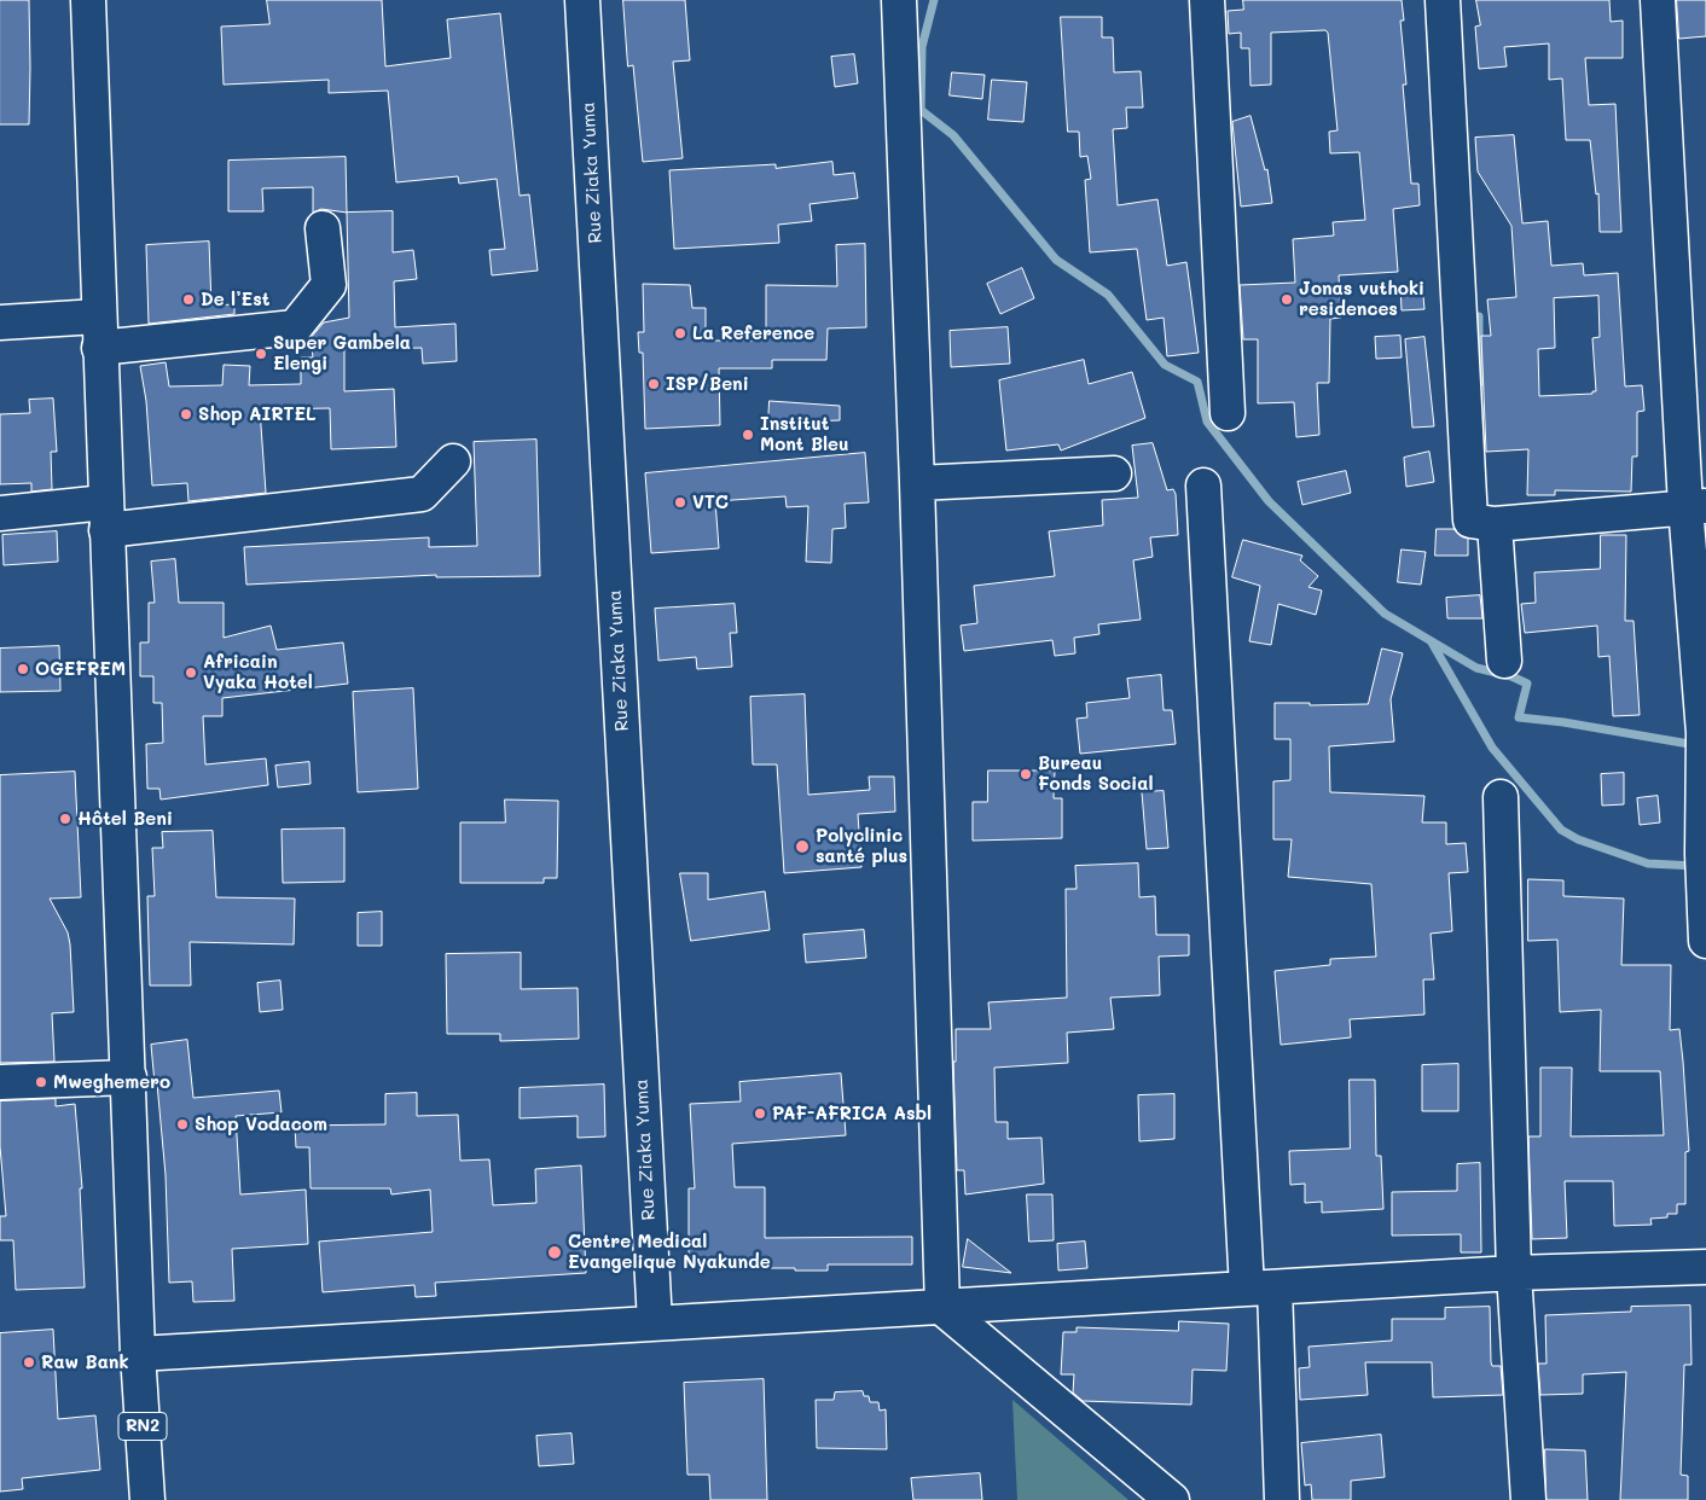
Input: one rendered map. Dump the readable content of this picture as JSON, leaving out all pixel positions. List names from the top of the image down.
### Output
{
  "streets": {
    "main road": ["Rue Ziaka Yuma", "RN2"]
  },
  "places": [
    "De l’Est",
    "Jonas vuthoki residences",
    "La Reference",
    "Super Gambela Elengi",
    "ISP/Beni",
    "Shop AIRTEL",
    "Institut Mont Bleu",
    "VTC",
    "OGEFREM",
    "Africain Vyaka Hotel",
    "Bureau Fonds Social",
    "Hôtel Beni",
    "Polyclinic santé plus",
    "Mweghemero",
    "PAF-AFRICA Asbl",
    "Shop Vodacom",
    "Centre Medical Evangelique Nyakunde",
    "Raw Bank"
  ]
}
